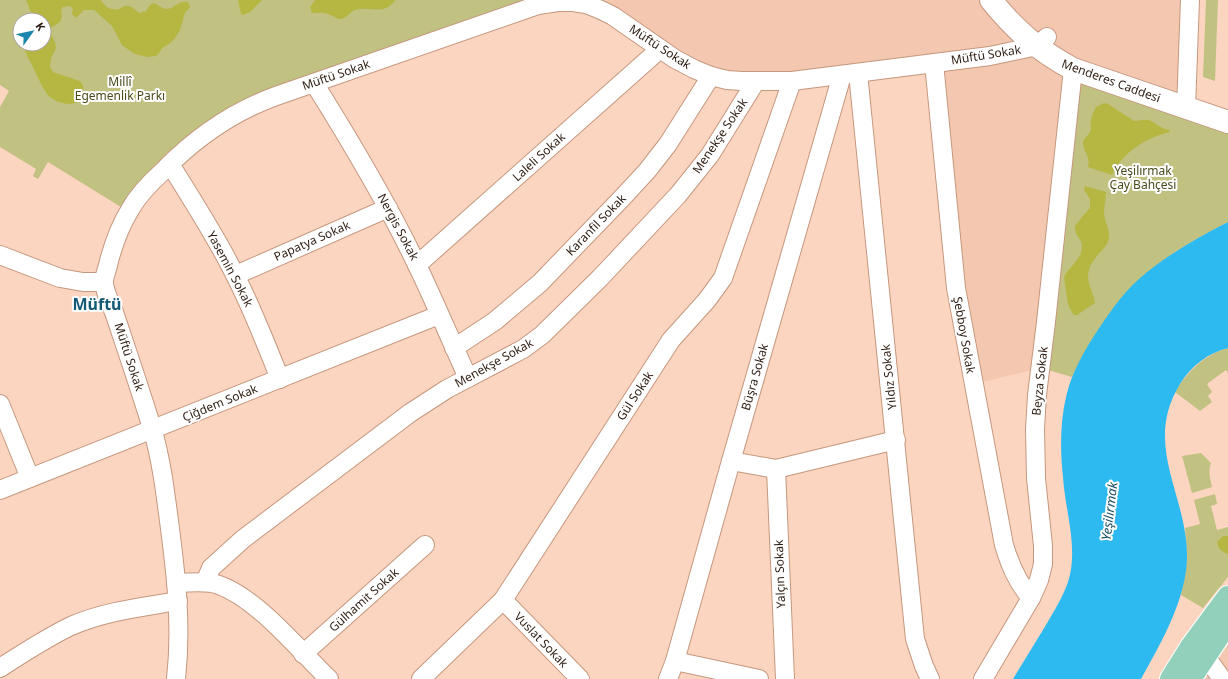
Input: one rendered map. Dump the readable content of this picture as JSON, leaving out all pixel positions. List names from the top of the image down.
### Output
{
  "streets": {
    "street": [
      "Müftü Sokak",
      "Menderes Caddesi",
      "Menekşe Sokak",
      "Laleli Sokak",
      "Karanfil Sokak",
      "Nergis Sokak",
      "Papatya Sokak",
      "Yasemin Sokak",
      "Şebboy Sokak",
      "Büşra Sokak",
      "Yıldız Sokak",
      "Beyza Sokak",
      "Gül Sokak",
      "Çiğdem Sokak",
      "Yalçın Sokak",
      "Gülhamit Sokak",
      "Vuslat Sokak"
    ]
  },
  "crossings": [
    ["Müftü Sokak", "Menderes Caddesi"],
    ["Müftü Sokak", "Menekşe Sokak"],
    ["Müftü Sokak", "Laleli Sokak"],
    ["Müftü Sokak", "Karanfil Sokak"],
    ["Müftü Sokak", "Nergis Sokak"],
    ["Müftü Sokak", "Yasemin Sokak"],
    ["Müftü Sokak", "Şebboy Sokak"],
    ["Müftü Sokak", "Büşra Sokak"],
    ["Müftü Sokak", "Yıldız Sokak"],
    ["Müftü Sokak", "Gül Sokak"],
    ["Müftü Sokak", "Çiğdem Sokak"],
    ["Menderes Caddesi", "Beyza Sokak"],
    ["Menekşe Sokak", "Nergis Sokak"],
    ["Laleli Sokak", "Nergis Sokak"],
    ["Karanfil Sokak", "Nergis Sokak"],
    ["Nergis Sokak", "Papatya Sokak"],
    ["Nergis Sokak", "Çiğdem Sokak"],
    ["Papatya Sokak", "Yasemin Sokak"],
    ["Yasemin Sokak", "Çiğdem Sokak"],
    ["Şebboy Sokak", "Beyza Sokak"],
    ["Büşra Sokak", "Yıldız Sokak"],
    ["Gül Sokak", "Vuslat Sokak"]
  ],
  "districts": ["Müftü"],
  "water": ["Yeşilırmak"],
  "parks": ["Millî Egemenlik Parkı", "Yeşilırmak Çay Bahçesi"],
  "north": "top right"
}
